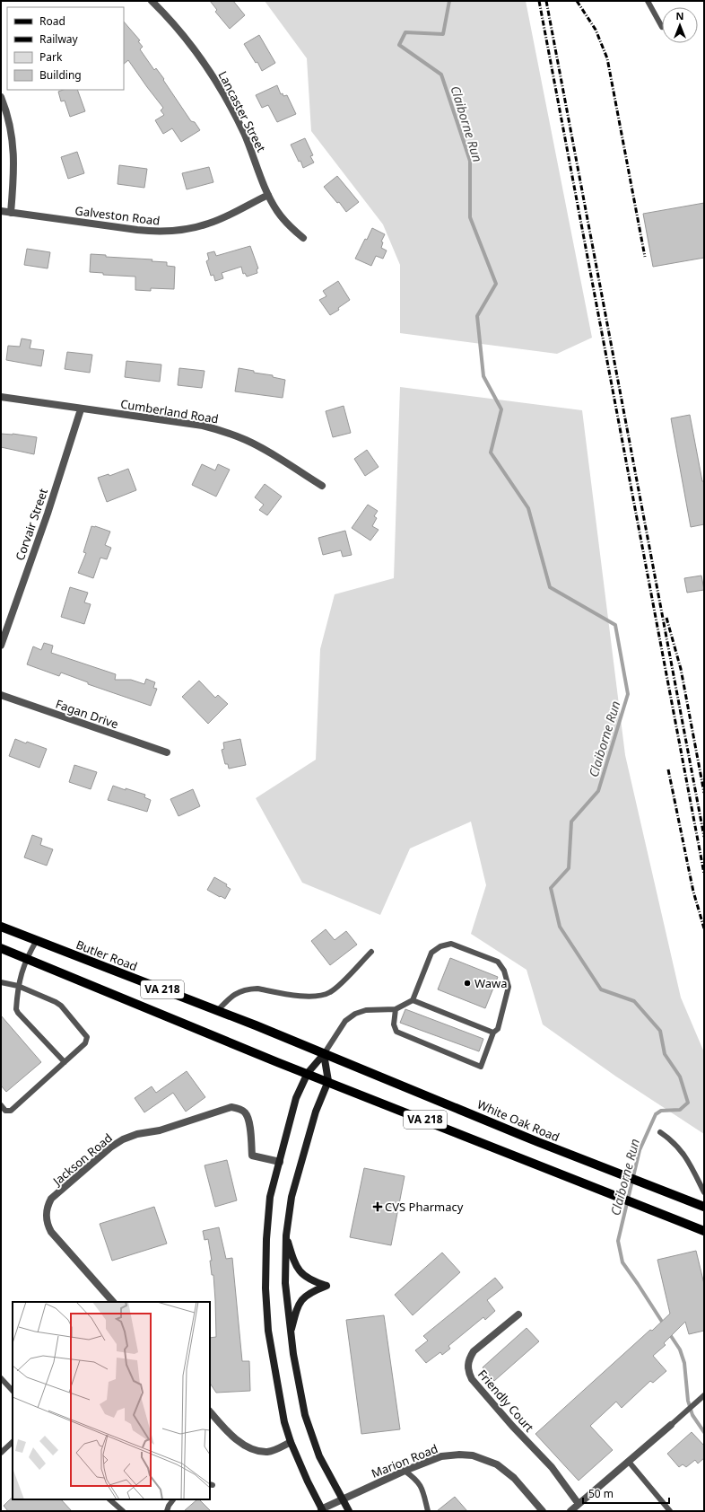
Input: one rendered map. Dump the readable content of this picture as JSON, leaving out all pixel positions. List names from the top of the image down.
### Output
{
  "streets": {
    "main road": ["Butler Road", "VA 218", "White Oak Road"],
    "street": [
      "Lancaster Street",
      "Galveston Road",
      "Cumberland Road",
      "Corvair Street",
      "Fagan Drive",
      "Jackson Road",
      "Friendly Court",
      "Marion Road"
    ]
  },
  "crossings": [
    ["Lancaster Street", "Galveston Road"],
    ["Cumberland Road", "Corvair Street"],
    ["Butler Road", "White Oak Road"]
  ],
  "water": ["Claiborne Run"],
  "places": {
    "other": ["Wawa"],
    "health": ["CVS Pharmacy"]
  },
  "legend": [
    "Road",
    "Railway",
    "Park",
    "Building"
  ],
  "scale_bar": "50 m",
  "north": "top"
}
